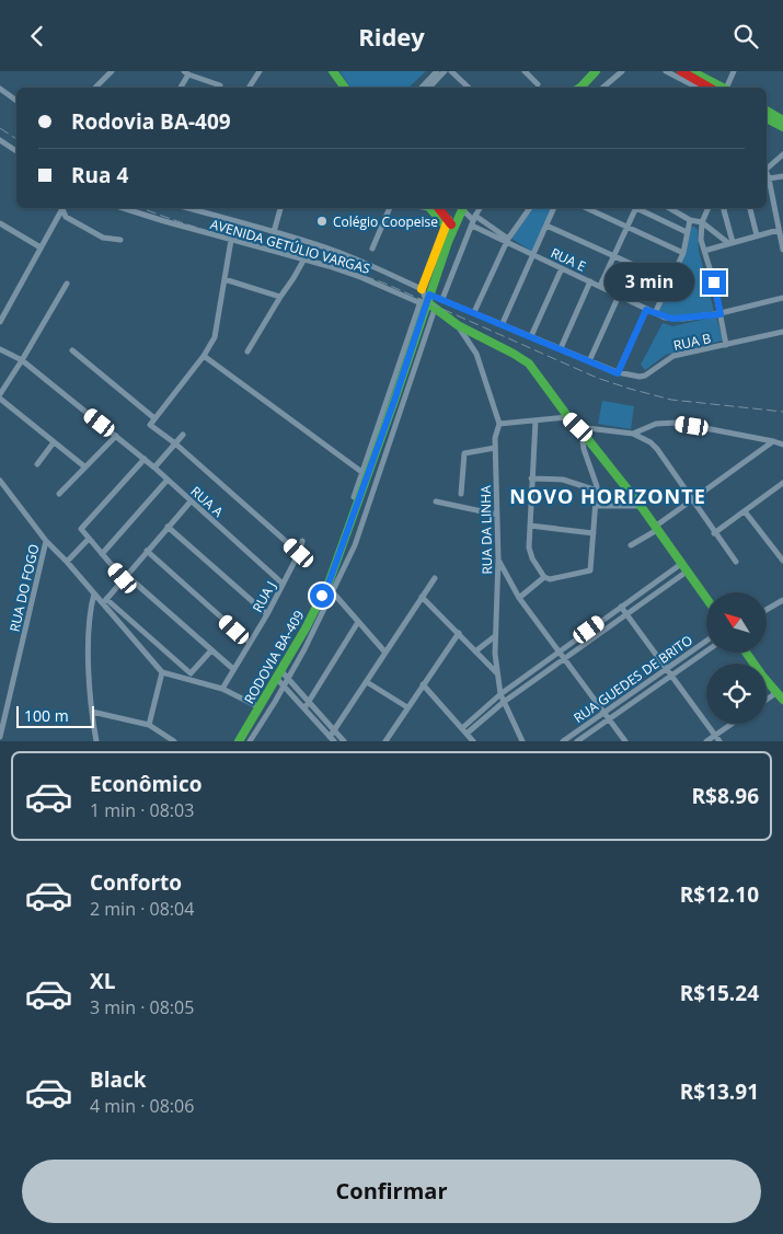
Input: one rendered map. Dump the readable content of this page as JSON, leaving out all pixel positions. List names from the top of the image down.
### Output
{
  "streets": {
    "main road": ["RODOVIA BA-409"],
    "street": [
      "AVENIDA GETÚLIO VARGAS",
      "RUA E",
      "RUA B",
      "RUA A",
      "RUA DA LINHA",
      "RUA DO FOGO",
      "RUA J",
      "RUA GUEDES DE BRITO"
    ]
  },
  "crossings": [
    ["AVENIDA GETÚLIO VARGAS", "RUA B"],
    ["AVENIDA GETÚLIO VARGAS", "RODOVIA BA-409"],
    ["RUA B", "RODOVIA BA-409"],
    ["RUA A", "RUA J"]
  ],
  "districts": ["NOVO HORIZONTE"],
  "places": ["Colégio Coopeise"],
  "scale_bar": "100 m",
  "north": "top left",
  "page": {
    "header": "Ridey",
    "banner": ["Rodovia BA-409", "Rua 4"],
    "bubble": "3 min",
    "scale": "100 m",
    "list": [
      {
        "name": "Econômico",
        "note": "1 min · 08:03",
        "value": "R$8.96"
      },
      {
        "name": "Conforto",
        "note": "2 min · 08:04",
        "value": "R$12.10"
      },
      {
        "name": "XL",
        "note": "3 min · 08:05",
        "value": "R$15.24"
      },
      {
        "name": "Black",
        "note": "4 min · 08:06",
        "value": "R$13.91"
      }
    ],
    "buttons": "Confirmar"
  }
}
